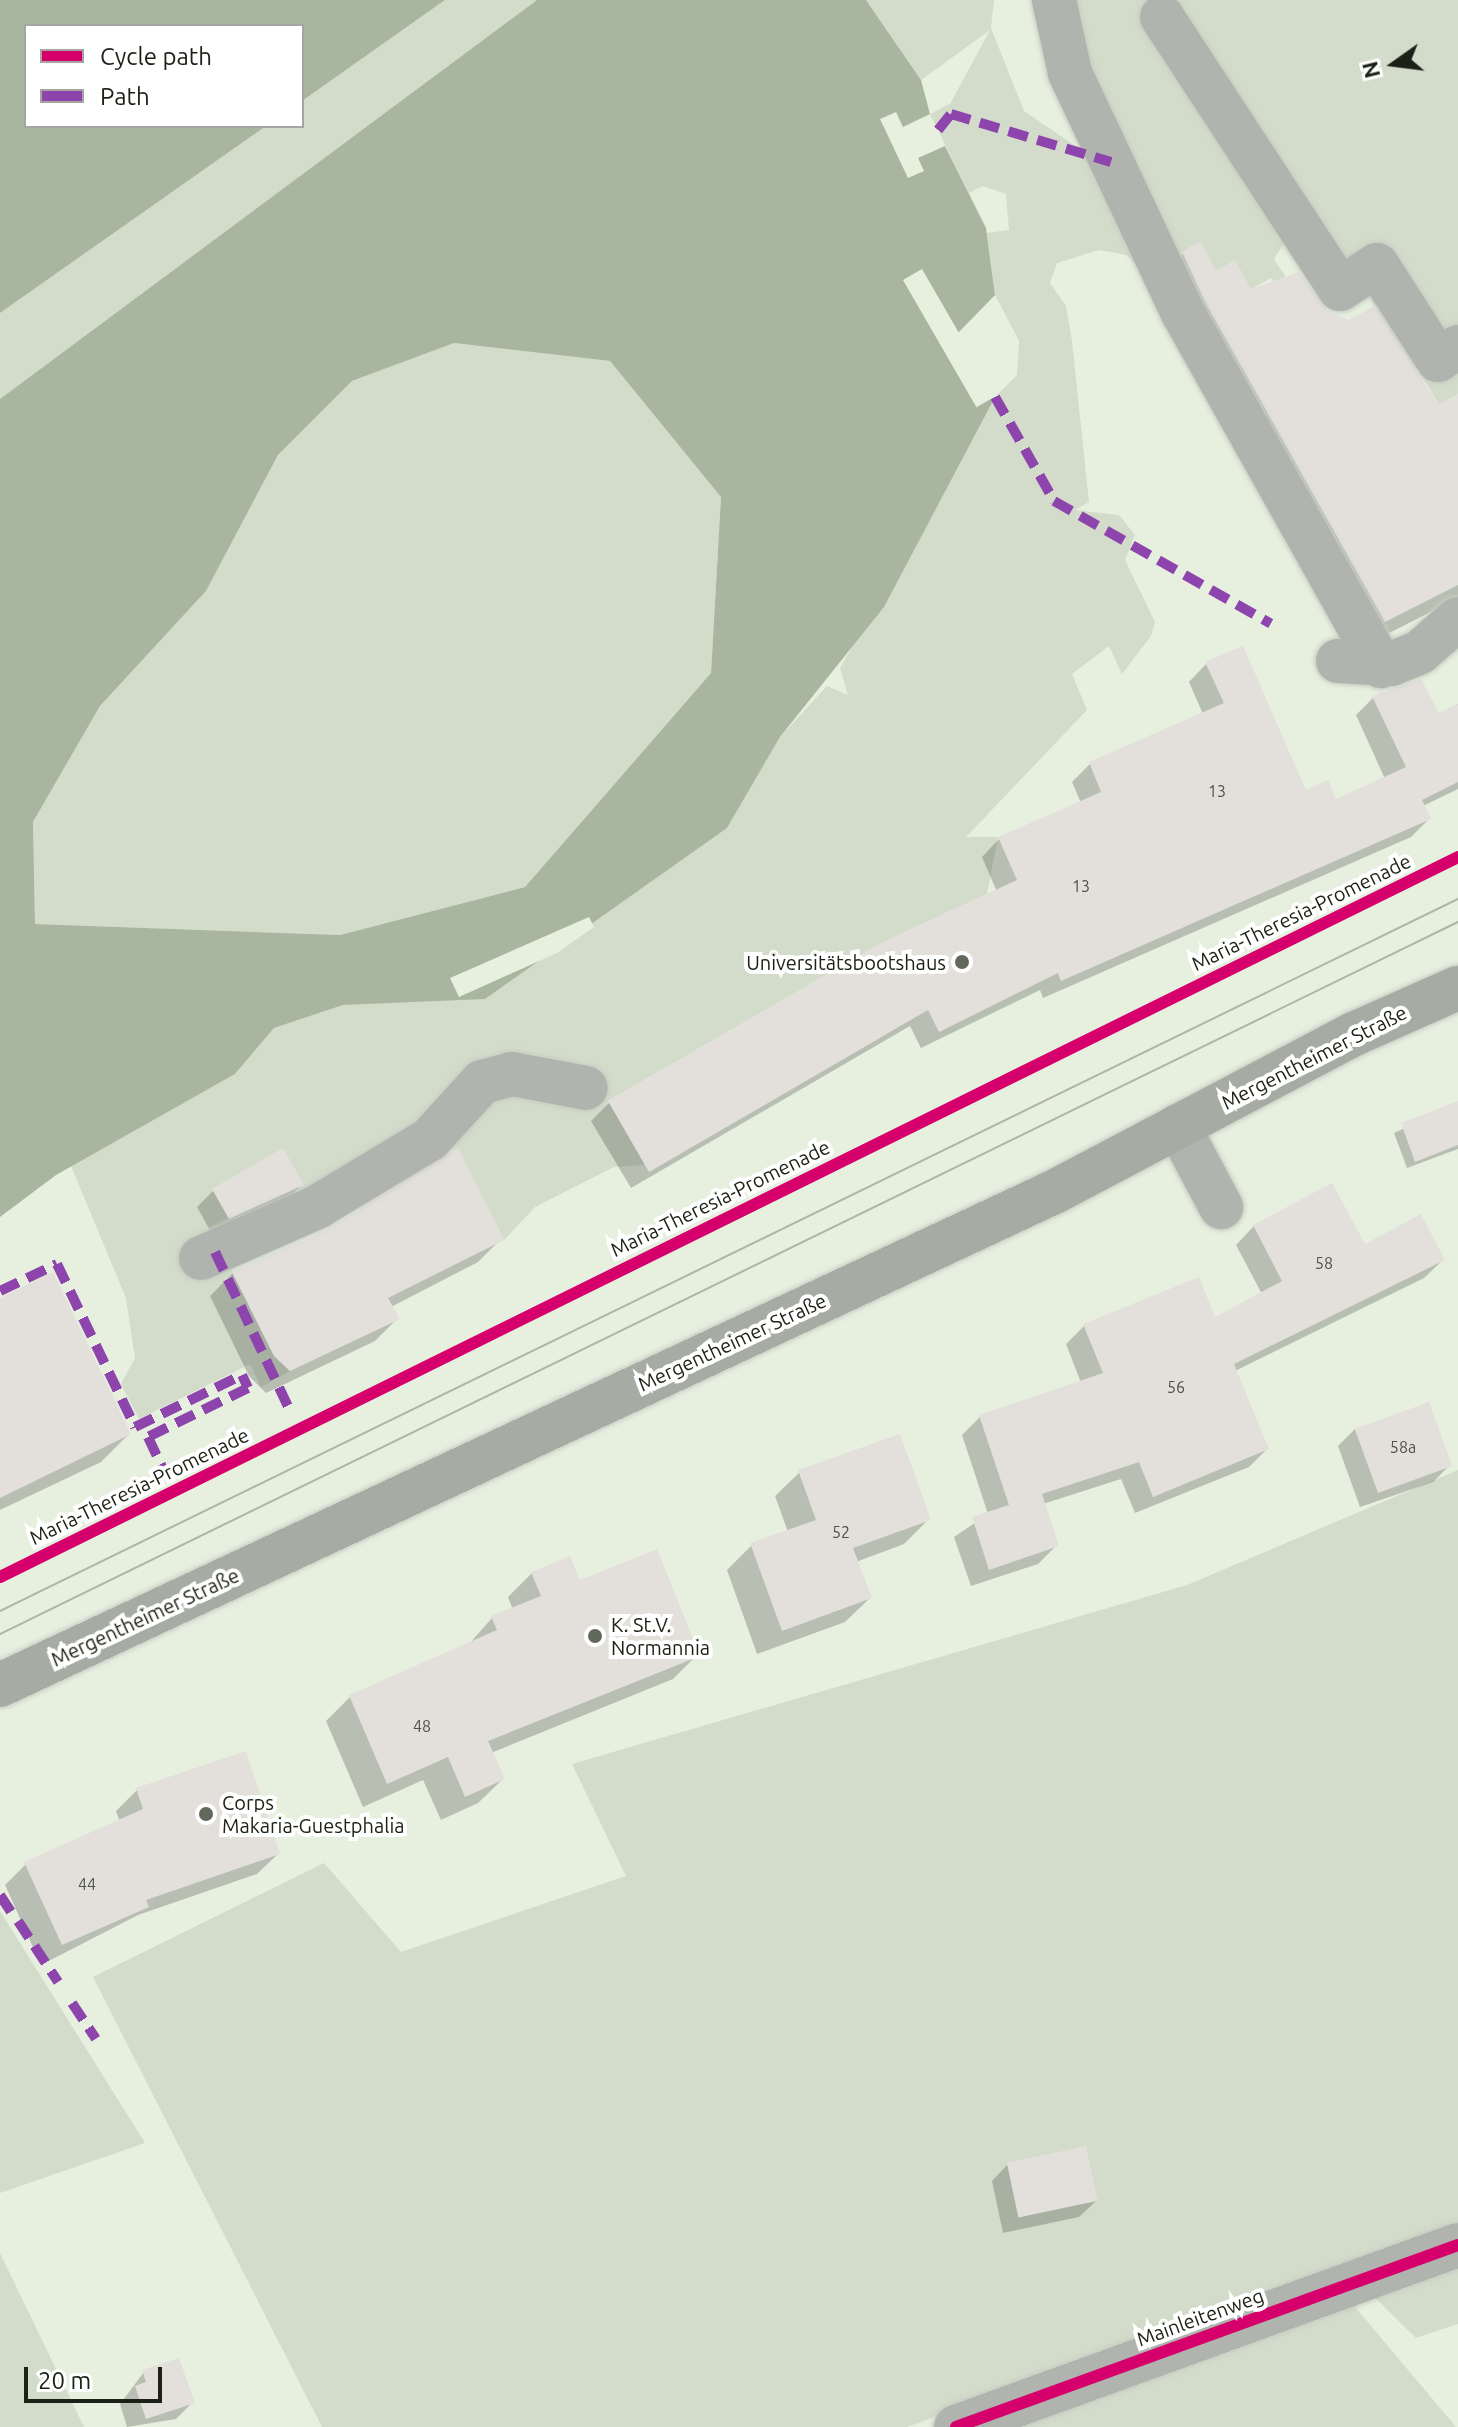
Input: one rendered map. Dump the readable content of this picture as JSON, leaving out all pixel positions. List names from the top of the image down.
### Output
{
  "streets": {
    "main road": ["Mergentheimer Straße"],
    "street": ["Mainleitenweg"],
    "cycle path": ["Maria-Theresia-Promenade"]
  },
  "places": ["Universitätsbootshaus", "K. St.V. Normannia", "Corps Makaria-Guestphalia"],
  "house_numbers": [
    "13",
    "13",
    "58",
    "56",
    "58a",
    "52",
    "48",
    "44"
  ],
  "legend": ["Cycle path", "Path"],
  "scale_bar": "20 m",
  "north": "left"
}
